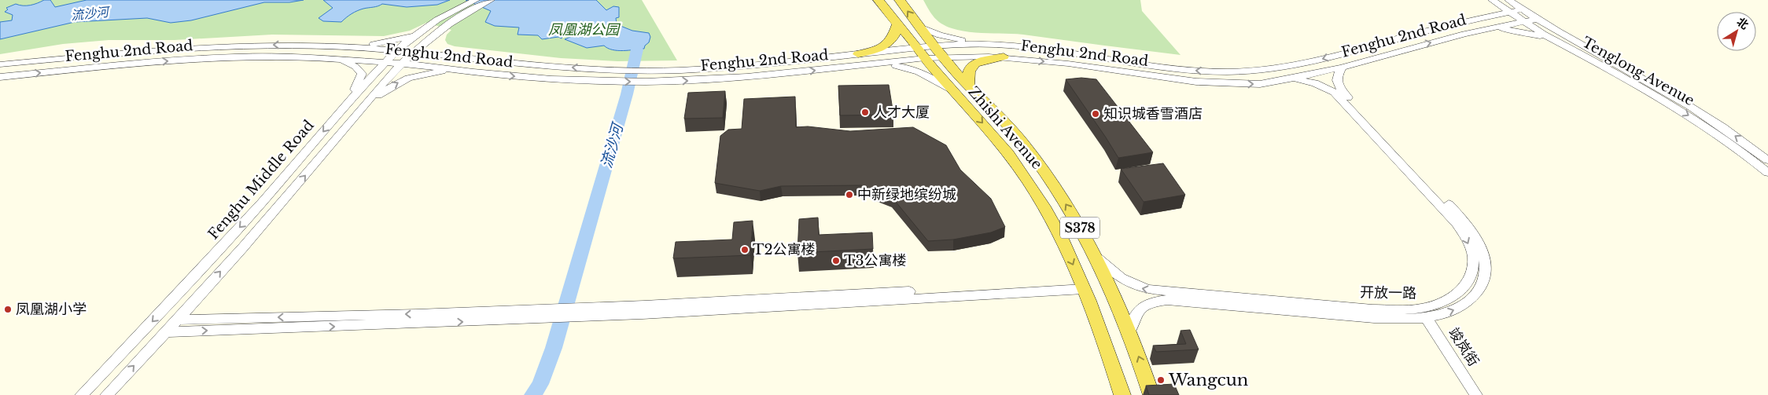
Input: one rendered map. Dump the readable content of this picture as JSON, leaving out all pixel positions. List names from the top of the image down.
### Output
{
  "streets": {
    "main road": ["Zhishi Avenue", "S378"],
    "street": [
      "Fenghu 2nd Road",
      "Tenglong Avenue",
      "Fenghu Middle Road",
      "开放一路",
      "竣岚街"
    ]
  },
  "crossings": [
    ["Fenghu 2nd Road", "Tenglong Avenue"],
    ["Fenghu 2nd Road", "Zhishi Avenue"],
    ["Fenghu 2nd Road", "Fenghu Middle Road"],
    ["Fenghu 2nd Road", "开放一路"],
    ["Zhishi Avenue", "开放一路"],
    ["开放一路", "竣岚街"]
  ],
  "water": ["流沙河"],
  "parks": ["凤凰湖公园"],
  "places": [
    "人才大厦",
    "知识城香雪酒店",
    "中新绿地缤纷城",
    "T2公寓楼",
    "T3公寓楼",
    "凤凰湖小学",
    "Wangcun"
  ],
  "north": "top right"
}
